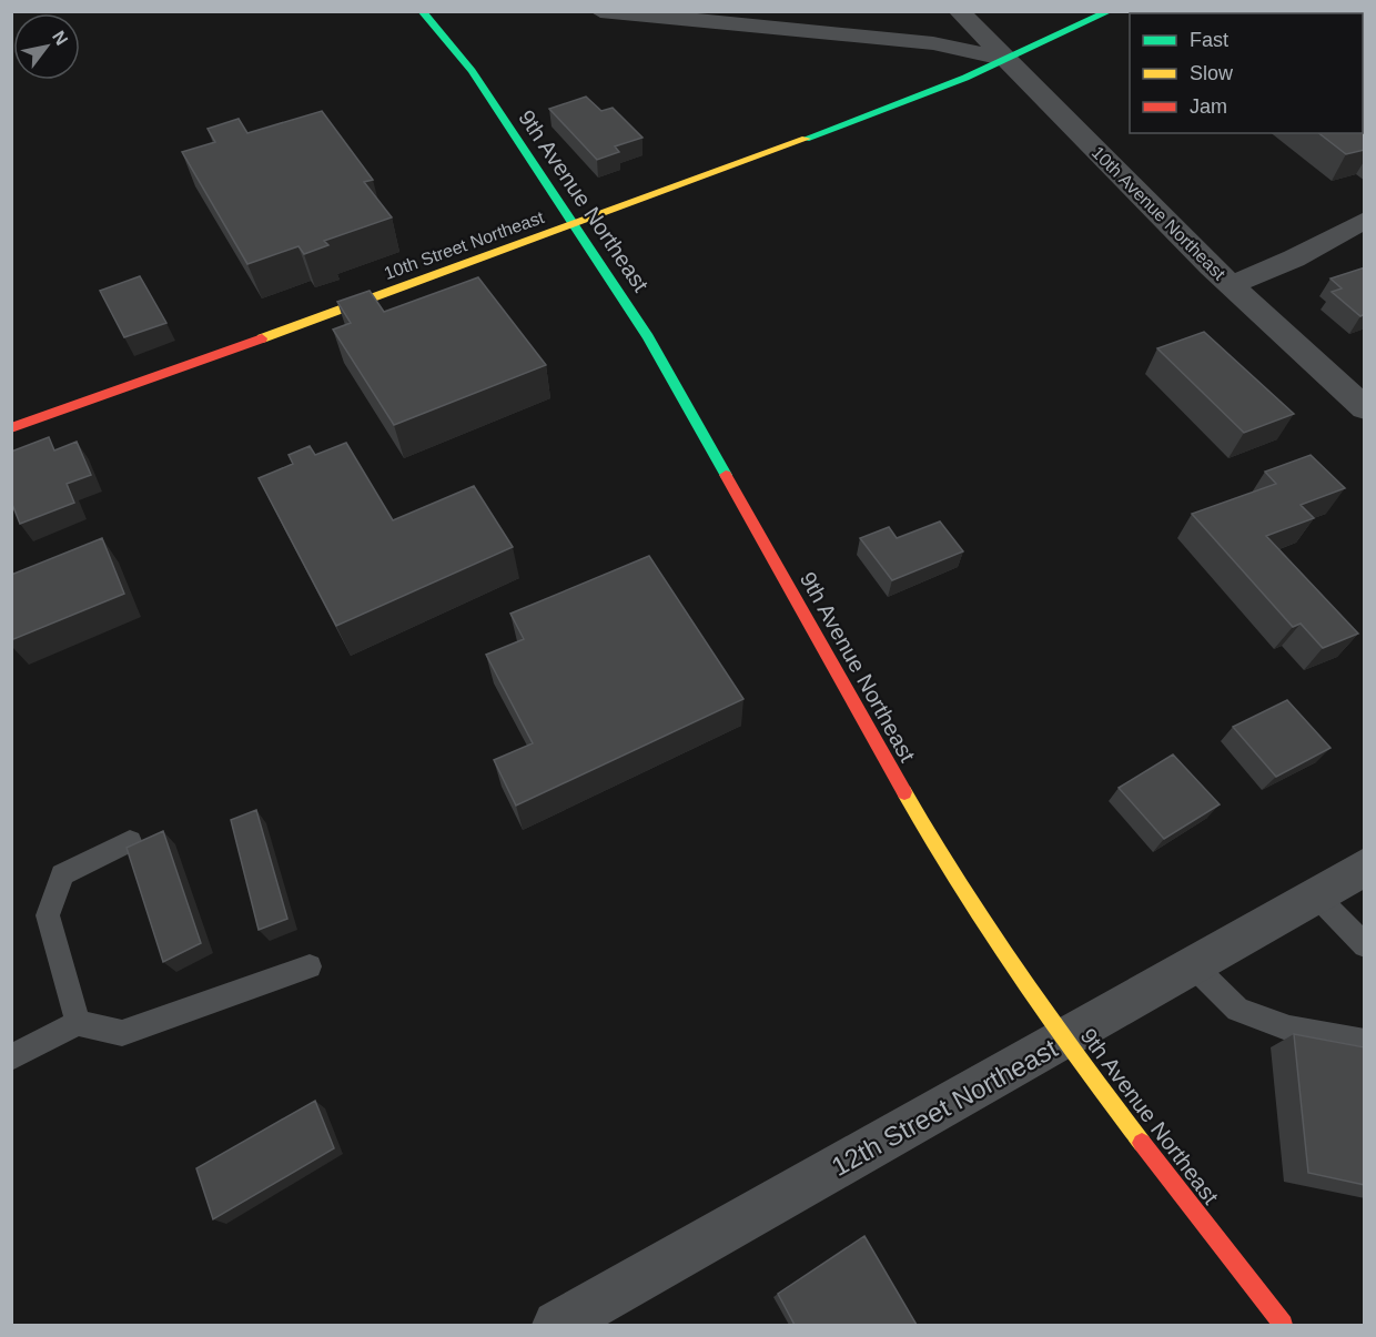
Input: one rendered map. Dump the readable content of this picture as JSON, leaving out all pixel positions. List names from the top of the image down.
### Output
{
  "streets": {
    "street": [
      "9th Avenue Northeast",
      "10th Avenue Northeast",
      "10th Street Northeast",
      "12th Street Northeast"
    ]
  },
  "crossings": [
    ["9th Avenue Northeast", "10th Street Northeast"],
    ["9th Avenue Northeast", "12th Street Northeast"],
    ["10th Avenue Northeast", "10th Street Northeast"]
  ],
  "legend": ["Fast", "Slow", "Jam"],
  "north": "top right"
}
